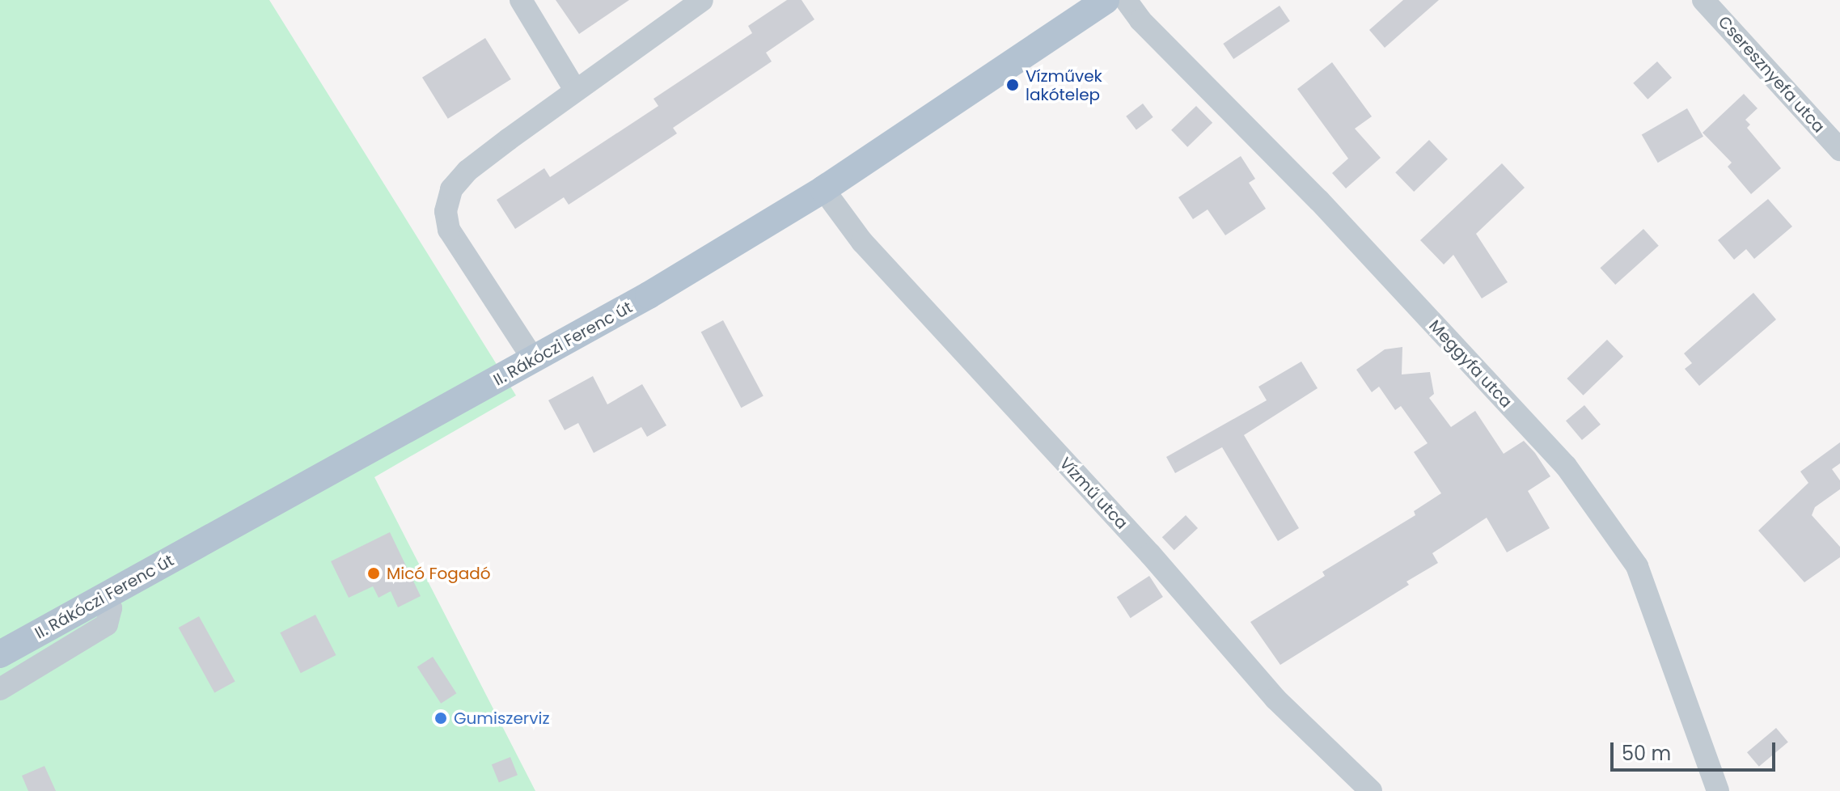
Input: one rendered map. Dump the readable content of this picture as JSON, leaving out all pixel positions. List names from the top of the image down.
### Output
{
  "streets": {
    "main road": ["II. Rákóczi Ferenc út"],
    "street": ["Cseresznyefa utca", "Meggyfa utca", "Vízmű utca"]
  },
  "crossings": [
    ["II. Rákóczi Ferenc út", "Vízmű utca"]
  ],
  "places": ["Vízművek lakótelep", "Micó Fogadó", "Gumiszerviz"],
  "scale_bar": "50 m"
}
